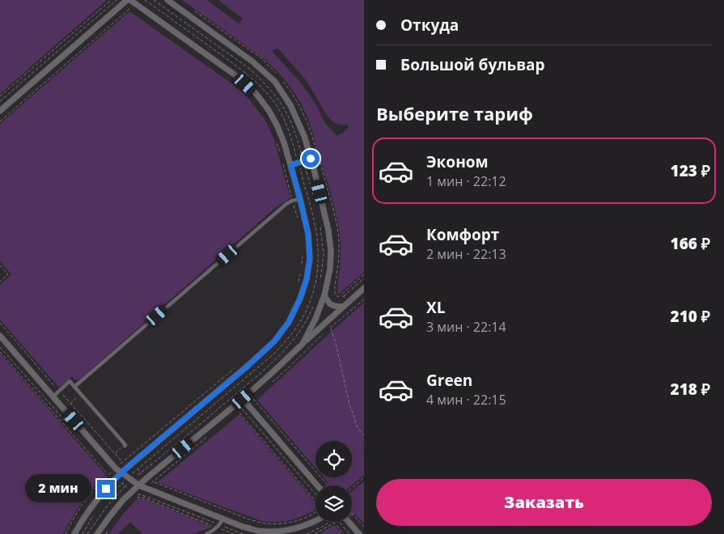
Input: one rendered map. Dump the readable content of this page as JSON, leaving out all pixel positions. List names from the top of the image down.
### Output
{
  "page": {
    "banner": ["Откуда", "Большой бульвар"],
    "heading": "Выберите тариф",
    "list": [
      {
        "name": "Эконом",
        "note": "1 мин · 22:12",
        "value": "123 ₽"
      },
      {
        "name": "Комфорт",
        "note": "2 мин · 22:13",
        "value": "166 ₽"
      },
      {
        "name": "XL",
        "note": "3 мин · 22:14",
        "value": "210 ₽"
      },
      {
        "name": "Green",
        "note": "4 мин · 22:15",
        "value": "218 ₽"
      }
    ],
    "buttons": "Заказать",
    "bubble": "2 мин"
  }
}
